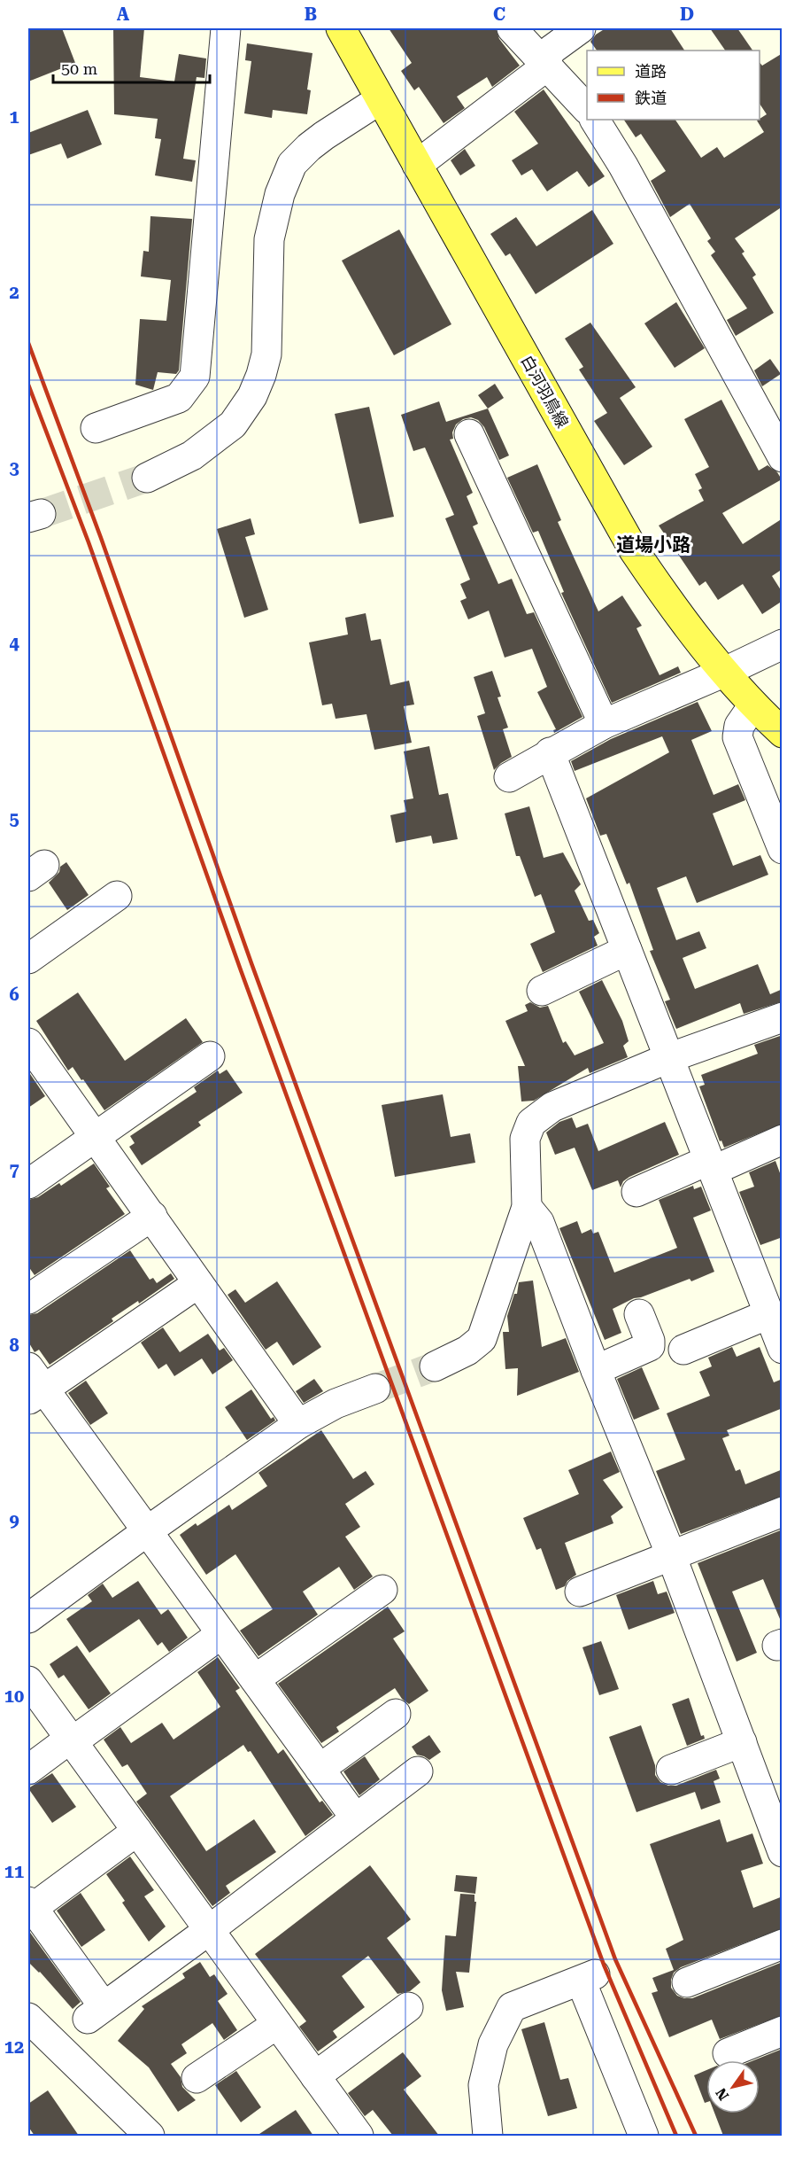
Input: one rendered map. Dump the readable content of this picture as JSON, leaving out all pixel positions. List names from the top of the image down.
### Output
{
  "streets": {
    "main road": ["白河羽鳥線"]
  },
  "districts": ["道場小路"],
  "legend": ["道路", "鉄道"],
  "scale_bar": "50 m",
  "north": "bottom left",
  "grid": {
    "columns": [
      "A",
      "B",
      "C",
      "D"
    ],
    "rows": [
      "1",
      "2",
      "3",
      "4",
      "5",
      "6",
      "7",
      "8",
      "9",
      "10",
      "11",
      "12"
    ]
  }
}
